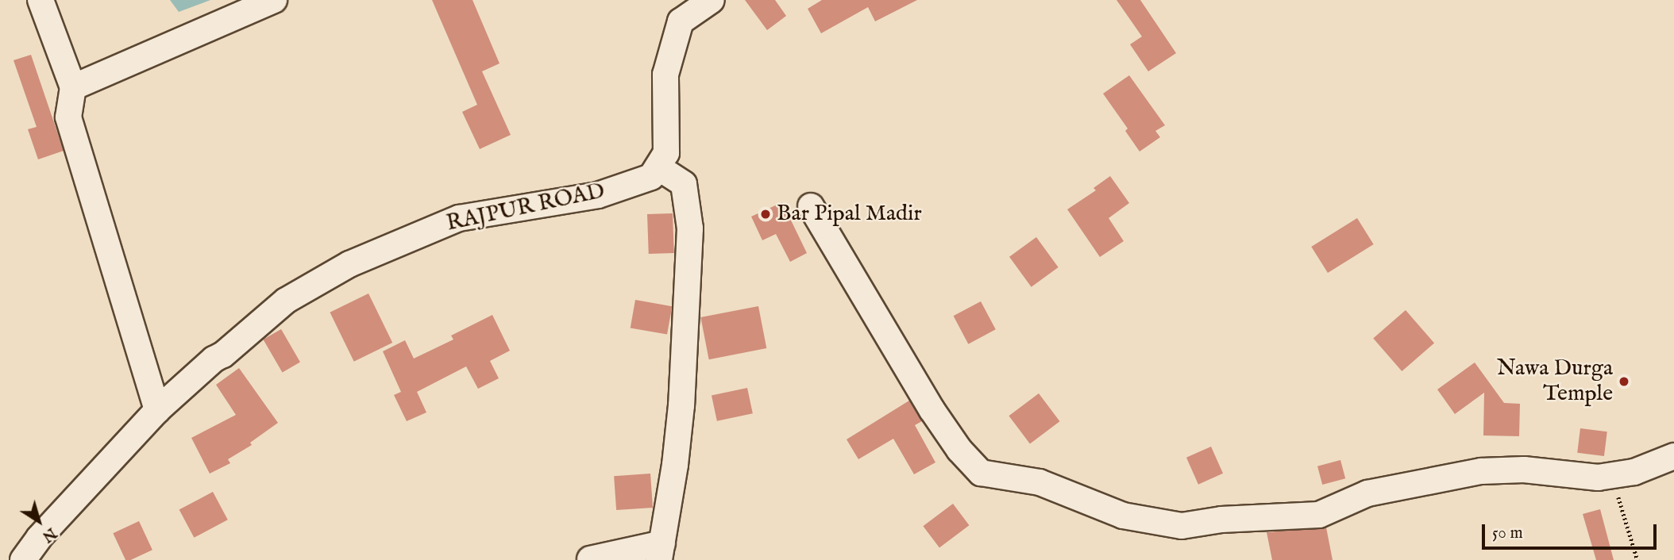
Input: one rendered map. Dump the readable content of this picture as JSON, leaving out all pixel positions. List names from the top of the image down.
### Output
{
  "streets": {
    "street": ["RAJPUR ROAD"]
  },
  "places": ["Bar Pipal Madir", "Nawa Durga Temple"],
  "scale_bar": "50 m",
  "north": "bottom right"
}
